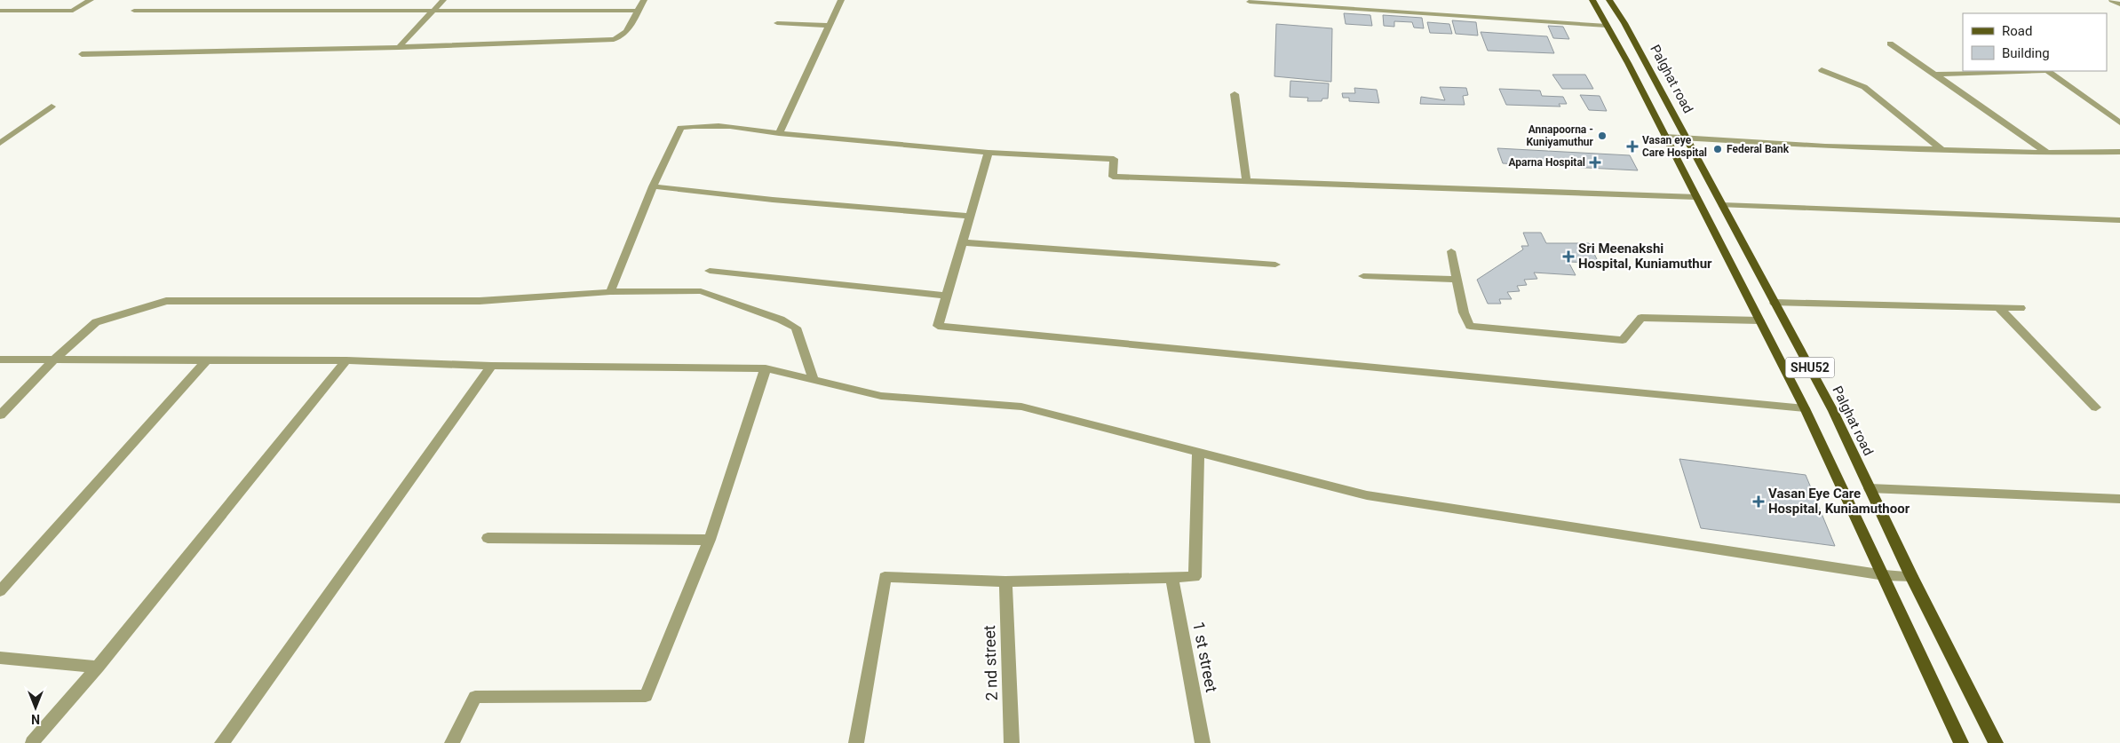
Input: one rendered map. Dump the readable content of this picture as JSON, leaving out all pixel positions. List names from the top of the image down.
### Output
{
  "streets": {
    "main road": ["Palghat road", "SHU52"],
    "street": ["1 st street", "2 nd street"]
  },
  "places": {
    "other": ["Annapoorna - Kuniyamuthur", "Federal Bank"],
    "health": [
      "Vasan eye Care Hospital",
      "Aparna Hospital",
      "Sri Meenakshi Hospital, Kuniamuthur",
      "Vasan Eye Care Hospital, Kuniamuthoor"
    ]
  },
  "legend": ["Road", "Building"],
  "north": "bottom"
}
